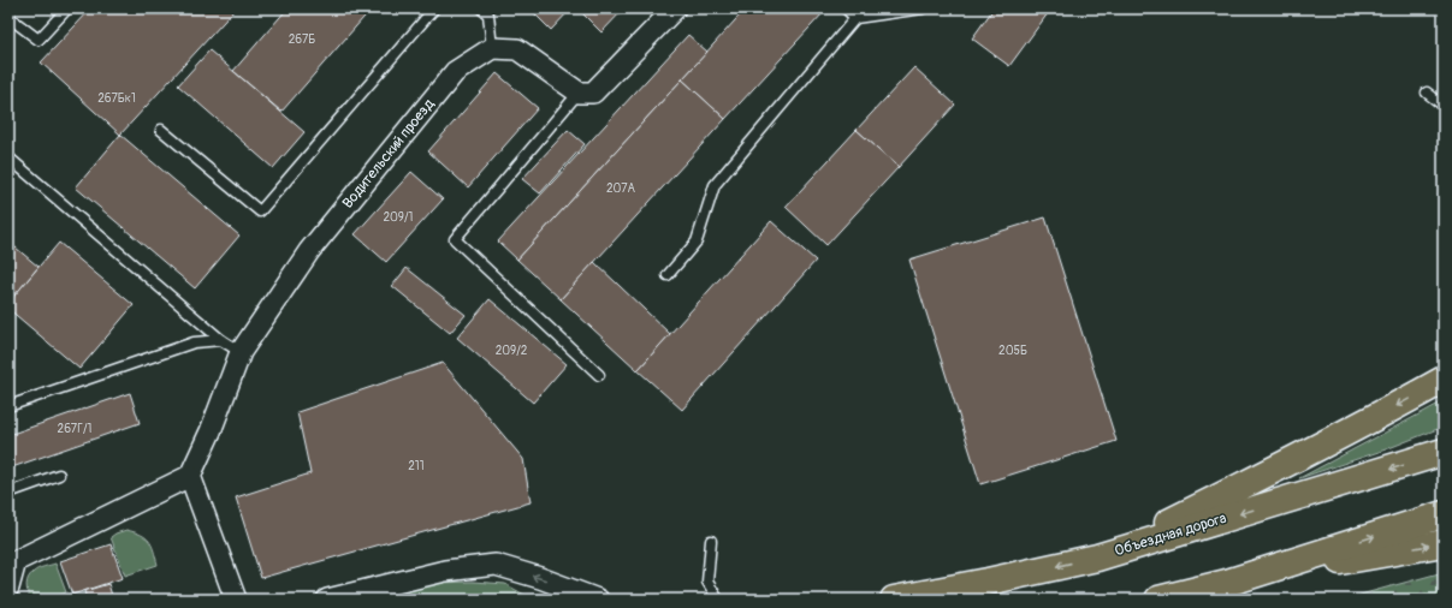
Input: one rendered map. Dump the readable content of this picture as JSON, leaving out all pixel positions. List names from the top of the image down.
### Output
{
  "streets": {
    "main road": ["Объездная дорога"],
    "street": ["Водительский проезд"]
  },
  "house_numbers": [
    "267Б",
    "267Бк1",
    "207А",
    "209/1",
    "209/2",
    "205Б",
    "267Г/1",
    "211"
  ]
}
